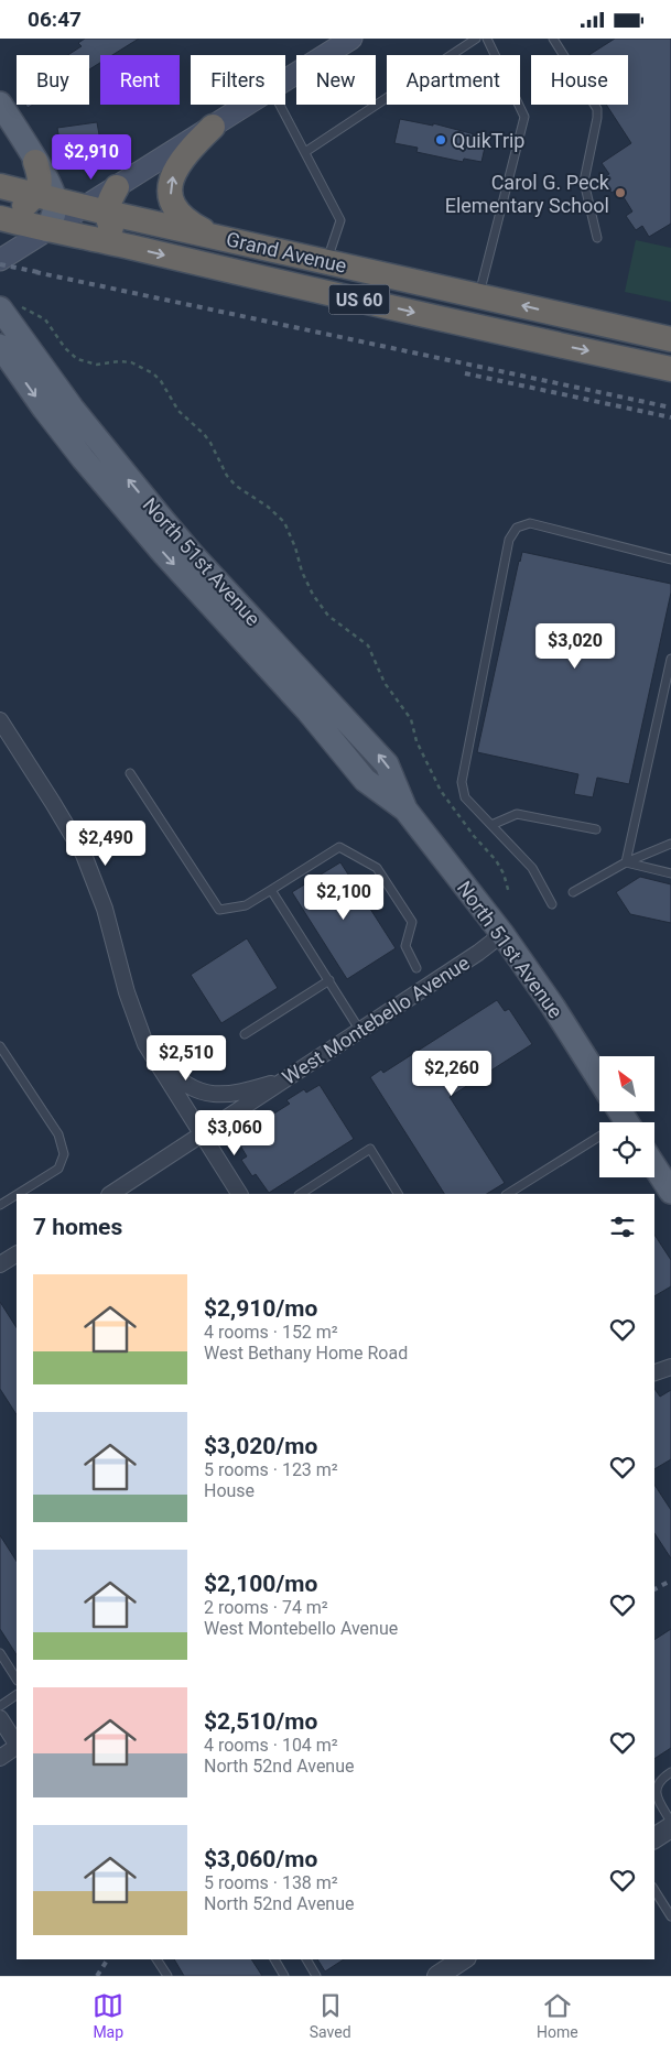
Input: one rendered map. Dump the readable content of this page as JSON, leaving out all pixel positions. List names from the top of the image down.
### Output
{
  "streets": {
    "highway": ["Grand Avenue", "US 60"],
    "main road": ["North 51st Avenue"],
    "street": ["West Montebello Avenue"]
  },
  "crossings": [
    ["North 51st Avenue", "West Montebello Avenue"]
  ],
  "places": ["QuikTrip", "Carol G. Peck Elementary School"],
  "north": "top left",
  "page": {
    "status": "06:47",
    "chip": [
      "Buy",
      "Rent",
      "Filters",
      "New",
      "Apartment",
      "House"
    ],
    "price": [
      "$2,910",
      "$3,020",
      "$2,490",
      "$2,100",
      "$2,510",
      "$2,260",
      "$3,060"
    ],
    "heading": "7 homes",
    "list": [
      {
        "name": "$2,910/mo",
        "note": "4 rooms · 152 m² · West Bethany Home Road"
      },
      {
        "name": "$3,020/mo",
        "note": "5 rooms · 123 m² · House"
      },
      {
        "name": "$2,100/mo",
        "note": "2 rooms · 74 m² · West Montebello Avenue"
      },
      {
        "name": "$2,510/mo",
        "note": "4 rooms · 104 m² · North 52nd Avenue"
      },
      {
        "name": "$3,060/mo",
        "note": "5 rooms · 138 m² · North 52nd Avenue"
      }
    ],
    "tabs": ["Map", "Saved", "Home"]
  }
}
